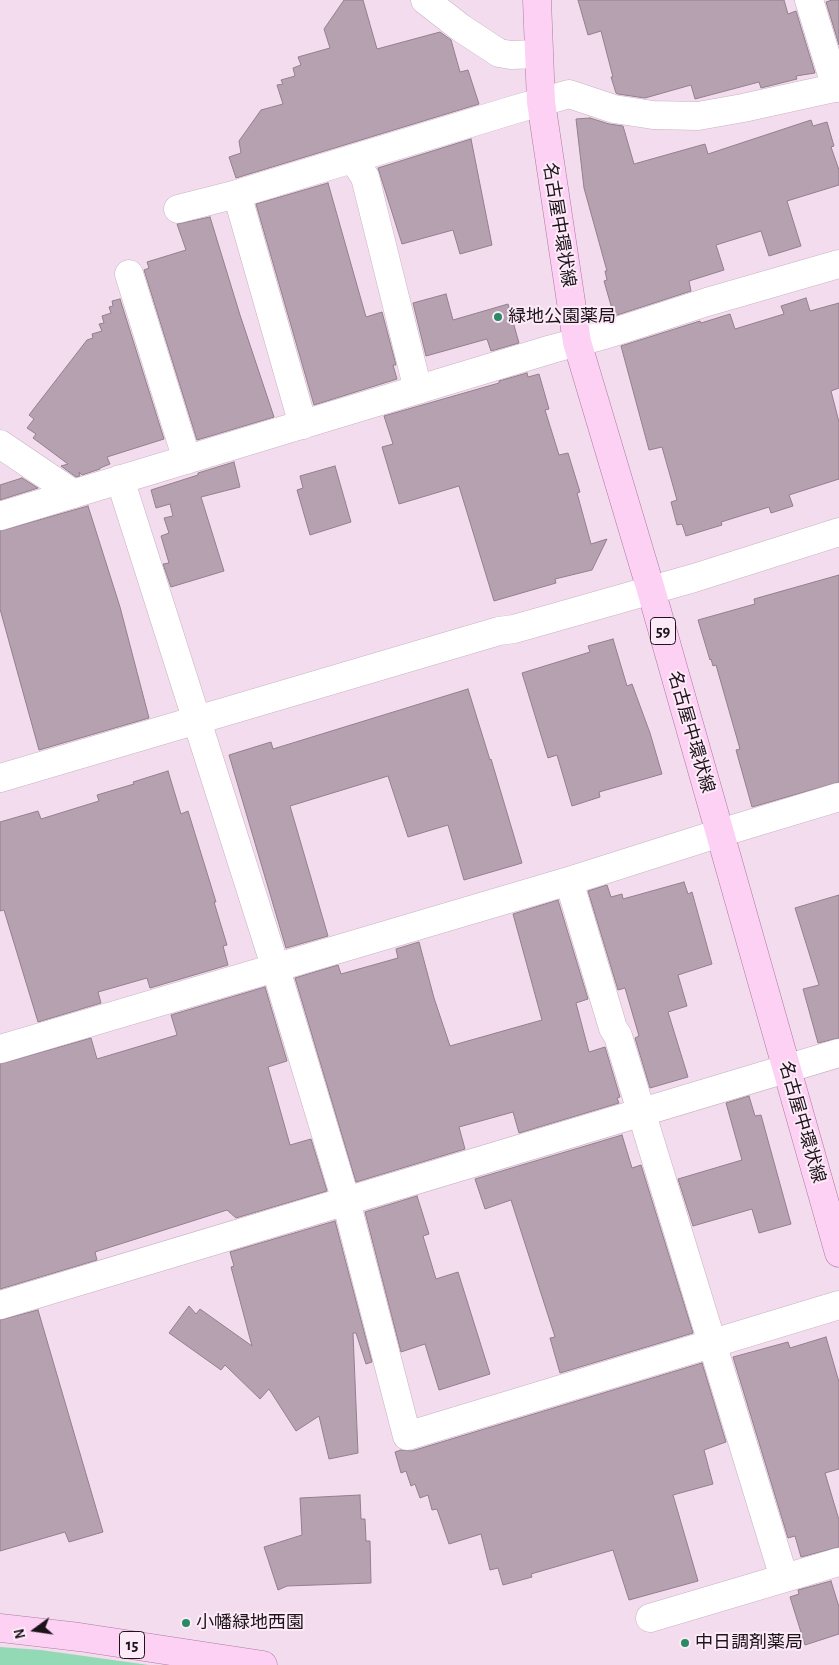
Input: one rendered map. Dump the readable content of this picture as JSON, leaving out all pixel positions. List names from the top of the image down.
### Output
{
  "streets": {
    "main road": ["名古屋中環状線", "59", "15"]
  },
  "places": ["緑地公園薬局", "小幡緑地西園", "中日調剤薬局"],
  "north": "left"
}
